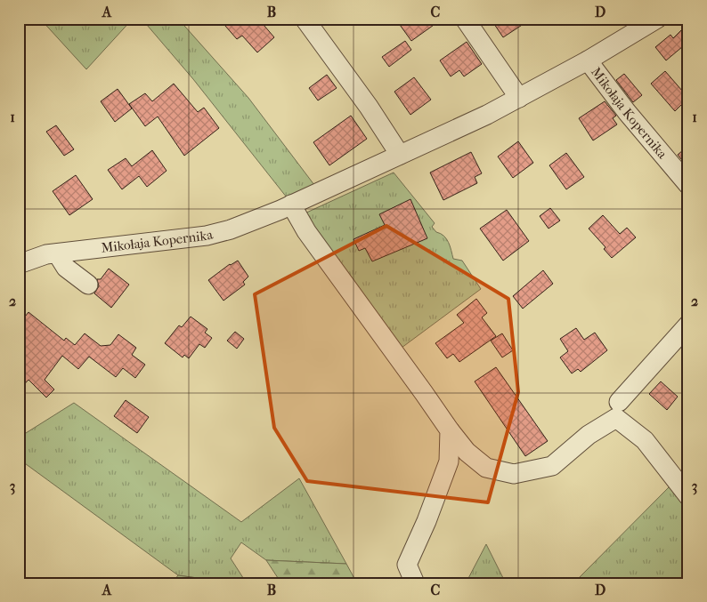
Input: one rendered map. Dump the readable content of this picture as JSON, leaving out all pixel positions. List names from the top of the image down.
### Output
{
  "streets": {
    "street": ["Mikołaja Kopernika"]
  },
  "grid": {
    "columns": [
      "A",
      "B",
      "C",
      "D"
    ],
    "rows": ["1", "2", "3"]
  }
}
